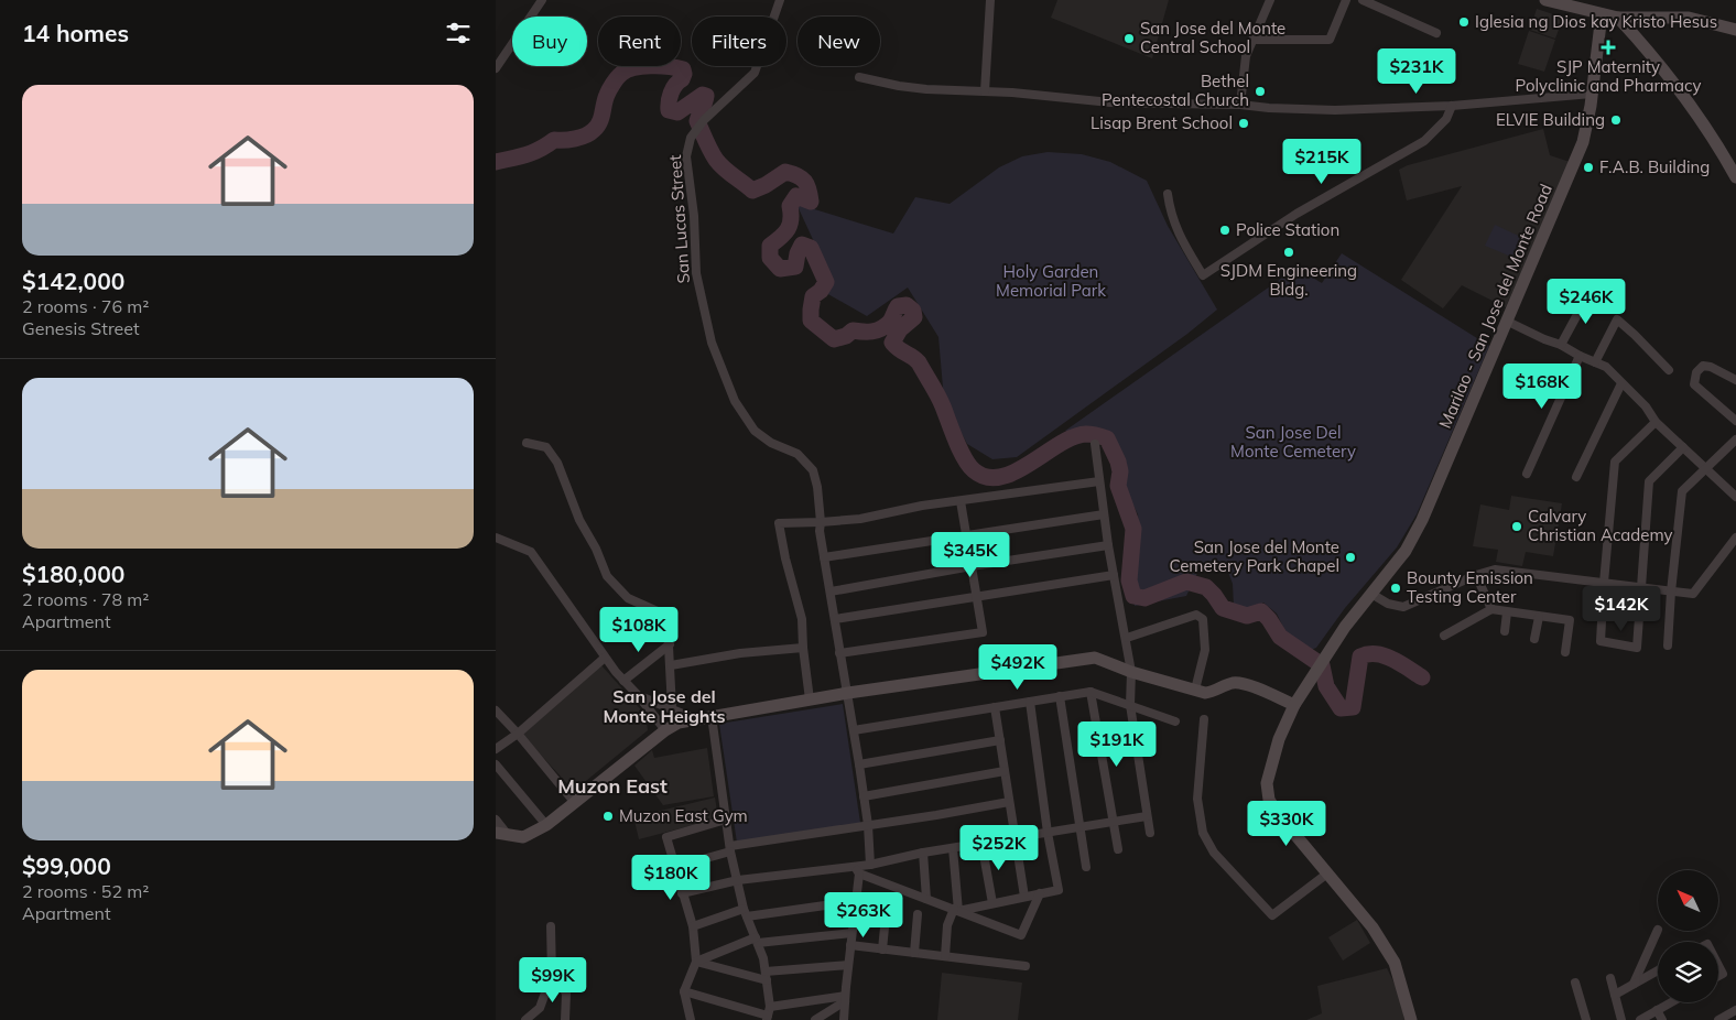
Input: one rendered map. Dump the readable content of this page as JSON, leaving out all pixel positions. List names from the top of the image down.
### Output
{
  "streets": {
    "street": ["San Lucas Street", "Marilao - San Jose del Monte Road"]
  },
  "districts": ["San Jose del Monte Heights", "Muzon East"],
  "parks": ["Holy Garden Memorial Park", "San Jose Del Monte Cemetery"],
  "places": {
    "other": [
      "Iglesia ng Dios kay Kristo Hesus",
      "San Jose del Monte Central School",
      "Bethel Pentecostal Church",
      "ELVIE Building",
      "Lisap Brent School",
      "F.A.B. Building",
      "Police Station",
      "SJDM Engineering Bldg.",
      "Calvary Christian Academy",
      "San Jose del Monte Cemetery Park Chapel",
      "Bounty Emission Testing Center",
      "Muzon East Gym"
    ],
    "health": ["SJP Maternity Polyclinic and Pharmacy"]
  },
  "north": "top left",
  "page": {
    "heading": "14 homes",
    "chip": [
      "Buy",
      "Rent",
      "Filters",
      "New"
    ],
    "price": [
      "$231K",
      "$215K",
      "$246K",
      "$168K",
      "$345K",
      "$142K",
      "$108K",
      "$492K",
      "$191K",
      "$330K",
      "$252K",
      "$180K",
      "$263K",
      "$99K"
    ],
    "list": [
      {
        "name": "$142,000",
        "note": "2 rooms · 76 m² · Genesis Street"
      },
      {
        "name": "$180,000",
        "note": "2 rooms · 78 m² · Apartment"
      },
      {
        "name": "$99,000",
        "note": "2 rooms · 52 m² · Apartment"
      }
    ]
  }
}
